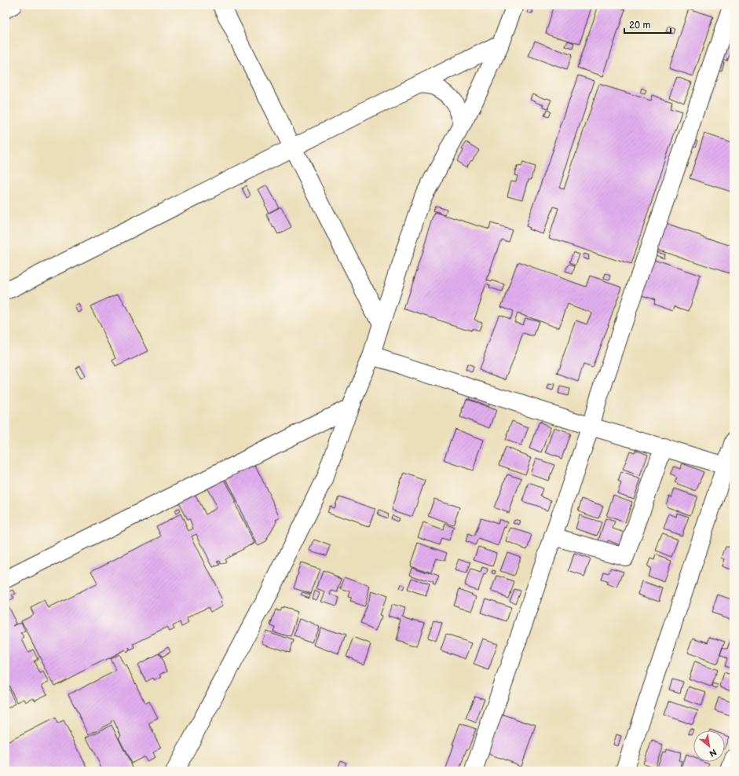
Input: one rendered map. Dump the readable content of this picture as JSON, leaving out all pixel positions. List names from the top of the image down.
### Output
{
  "scale_bar": "20 m",
  "north": "bottom right"
}
